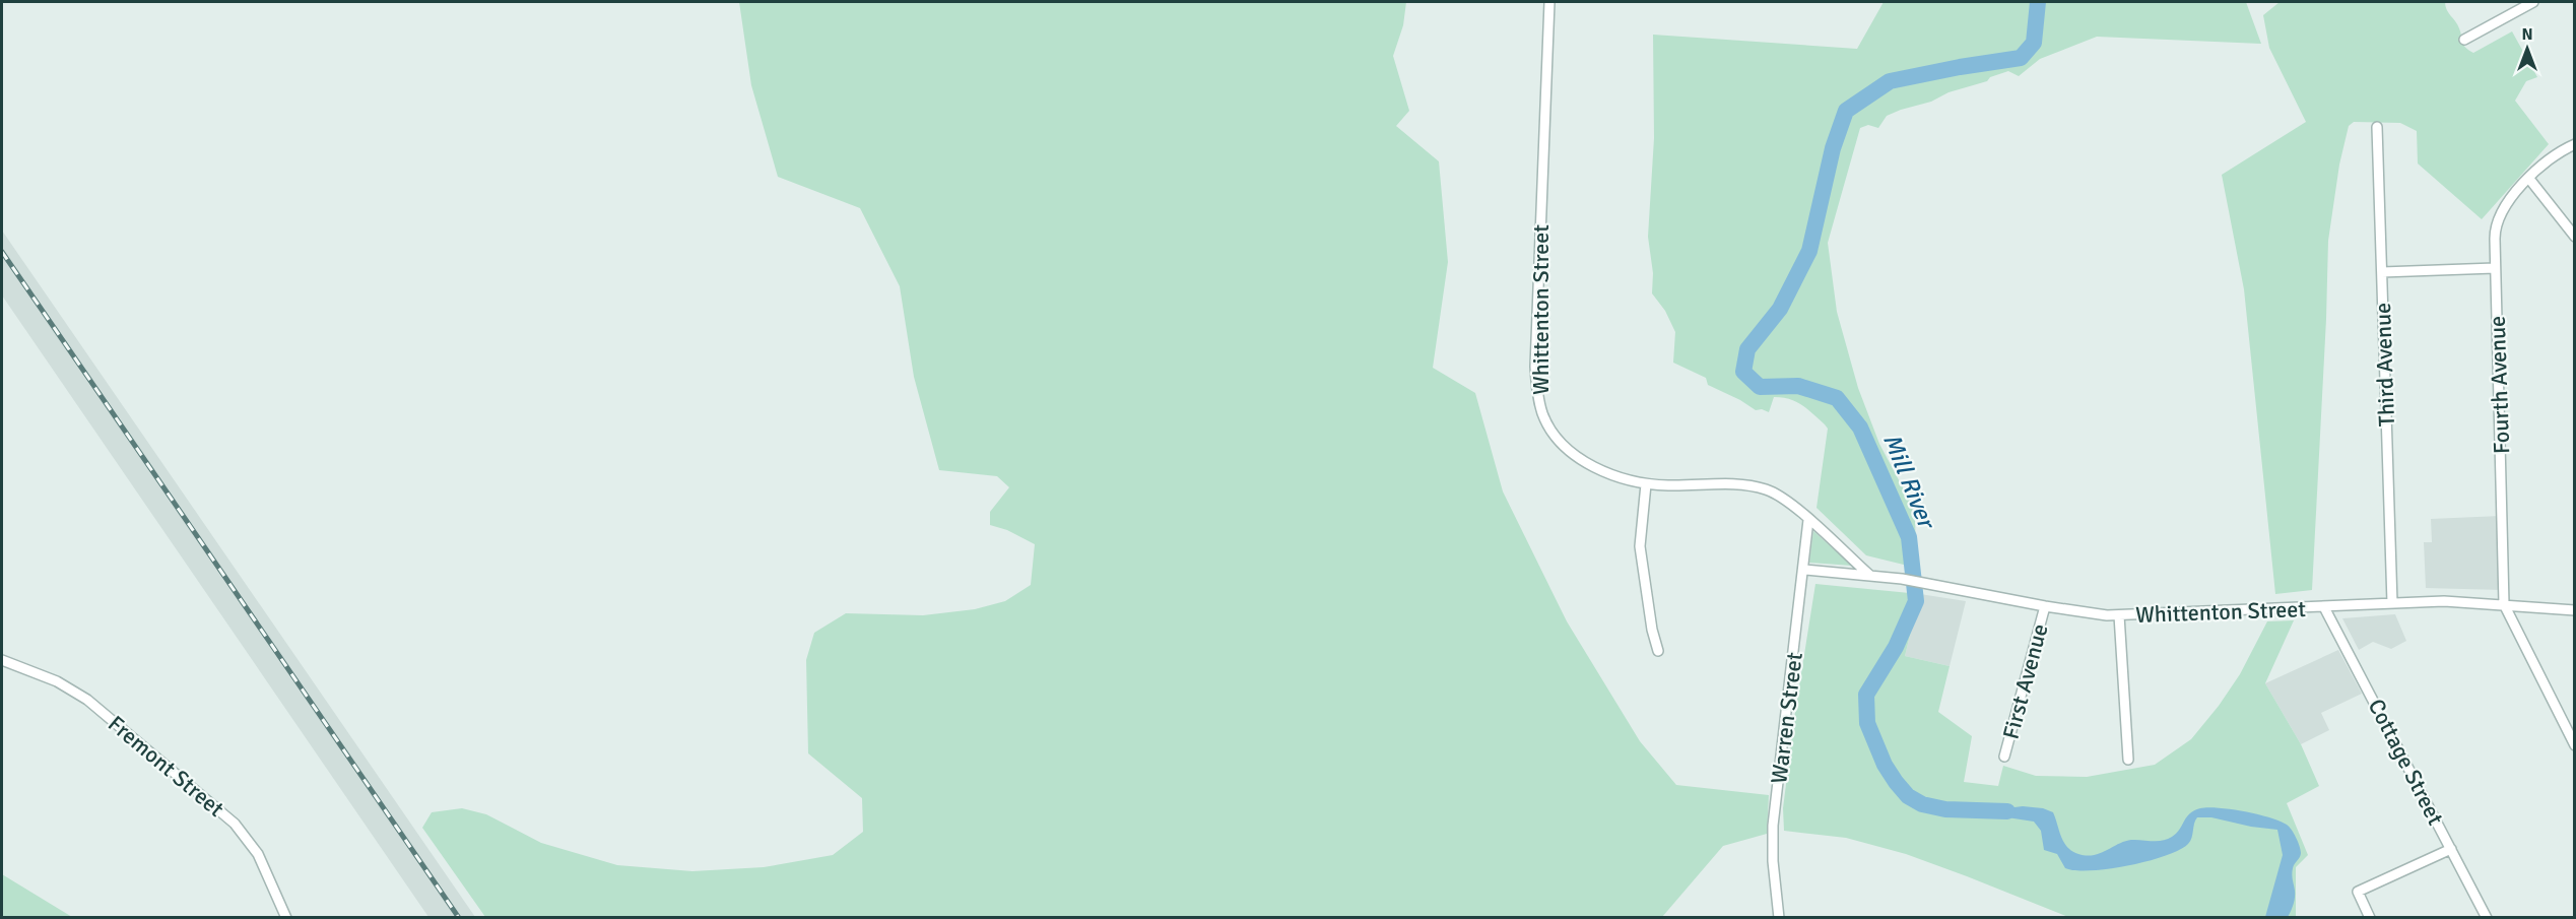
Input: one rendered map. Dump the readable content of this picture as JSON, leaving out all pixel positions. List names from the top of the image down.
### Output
{
  "streets": {
    "street": [
      "Whittenton Street",
      "Third Avenue",
      "Fourth Avenue",
      "First Avenue",
      "Warren Street",
      "Cottage Street",
      "Fremont Street"
    ]
  },
  "crossings": [
    ["Whittenton Street", "Third Avenue"],
    ["Whittenton Street", "Fourth Avenue"],
    ["Whittenton Street", "First Avenue"],
    ["Whittenton Street", "Warren Street"],
    ["Whittenton Street", "Cottage Street"]
  ],
  "water": ["Mill River"],
  "north": "top"
}
